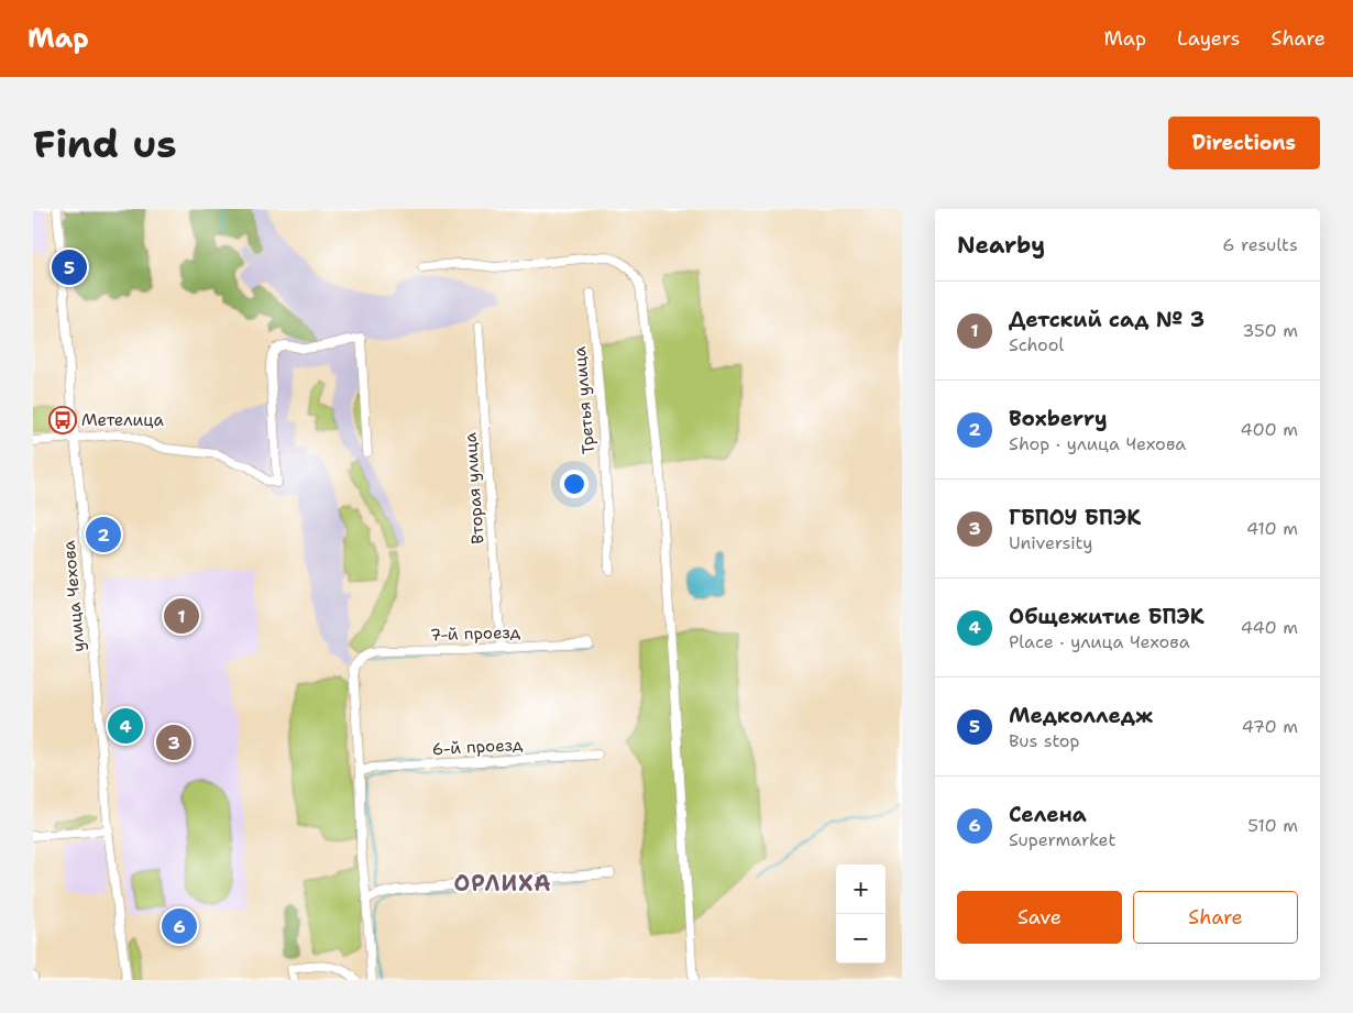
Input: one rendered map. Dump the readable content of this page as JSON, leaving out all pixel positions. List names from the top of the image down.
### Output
{
  "streets": {
    "street": [
      "Третья улица",
      "Вторая улица",
      "улица Чехова",
      "7-й проезд",
      "6-й проезд"
    ]
  },
  "crossings": [
    ["Вторая улица", "7-й проезд"],
    ["7-й проезд", "6-й проезд"]
  ],
  "districts": ["ОРЛИХА"],
  "places": {
    "bus stop": ["Метелица"]
  },
  "page": {
    "header": "Map",
    "nav": ["Map", "Layers", "Share"],
    "buttons": [
      "Directions",
      ["Save", "Share"]
    ],
    "title": "Find us",
    "heading": ["Nearby", "6 results"],
    "pins": [
      "5",
      "2",
      "1",
      "4",
      "3",
      "6"
    ],
    "list": [
      {
        "mark": "1",
        "name": "Детский сад № 3",
        "note": "School",
        "value": "350 m"
      },
      {
        "mark": "2",
        "name": "Boxberry",
        "note": "Shop · улица Чехова",
        "value": "400 m"
      },
      {
        "mark": "3",
        "name": "ГБПОУ БПЭК",
        "note": "University",
        "value": "410 m"
      },
      {
        "mark": "4",
        "name": "Общежитие БПЭК",
        "note": "Place · улица Чехова",
        "value": "440 m"
      },
      {
        "mark": "5",
        "name": "Медколледж",
        "note": "Bus stop",
        "value": "470 m"
      },
      {
        "mark": "6",
        "name": "Селена",
        "note": "Supermarket",
        "value": "510 m"
      }
    ],
    "map_buttons": ["+", "−"]
  }
}
